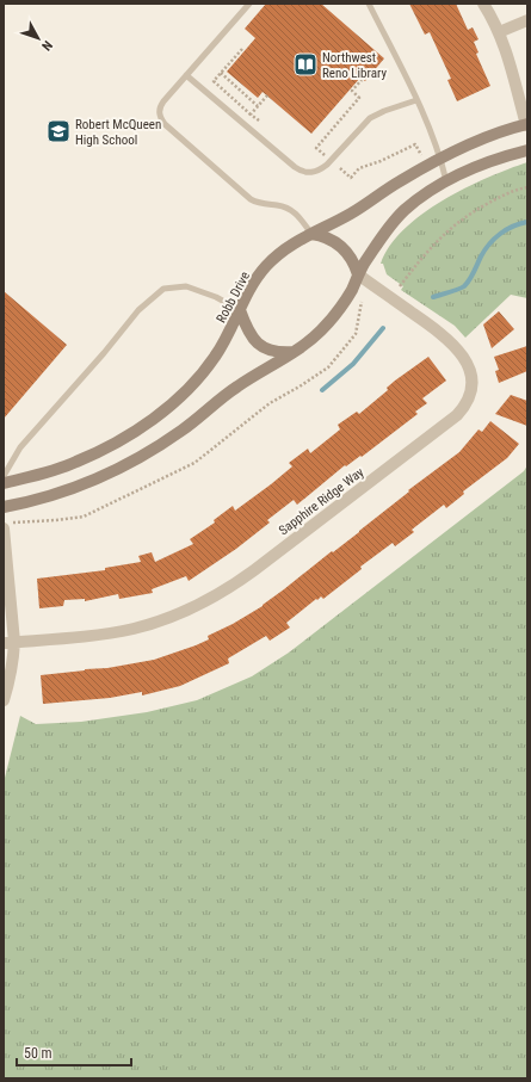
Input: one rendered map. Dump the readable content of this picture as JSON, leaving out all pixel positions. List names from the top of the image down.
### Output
{
  "streets": {
    "street": ["Robb Drive", "Sapphire Ridge Way"]
  },
  "crossings": [
    ["Robb Drive", "Sapphire Ridge Way"]
  ],
  "places": {
    "library": ["Northwest Reno Library"],
    "school or university": ["Robert McQueen High School"]
  },
  "scale_bar": "50 m",
  "north": "bottom right"
}
